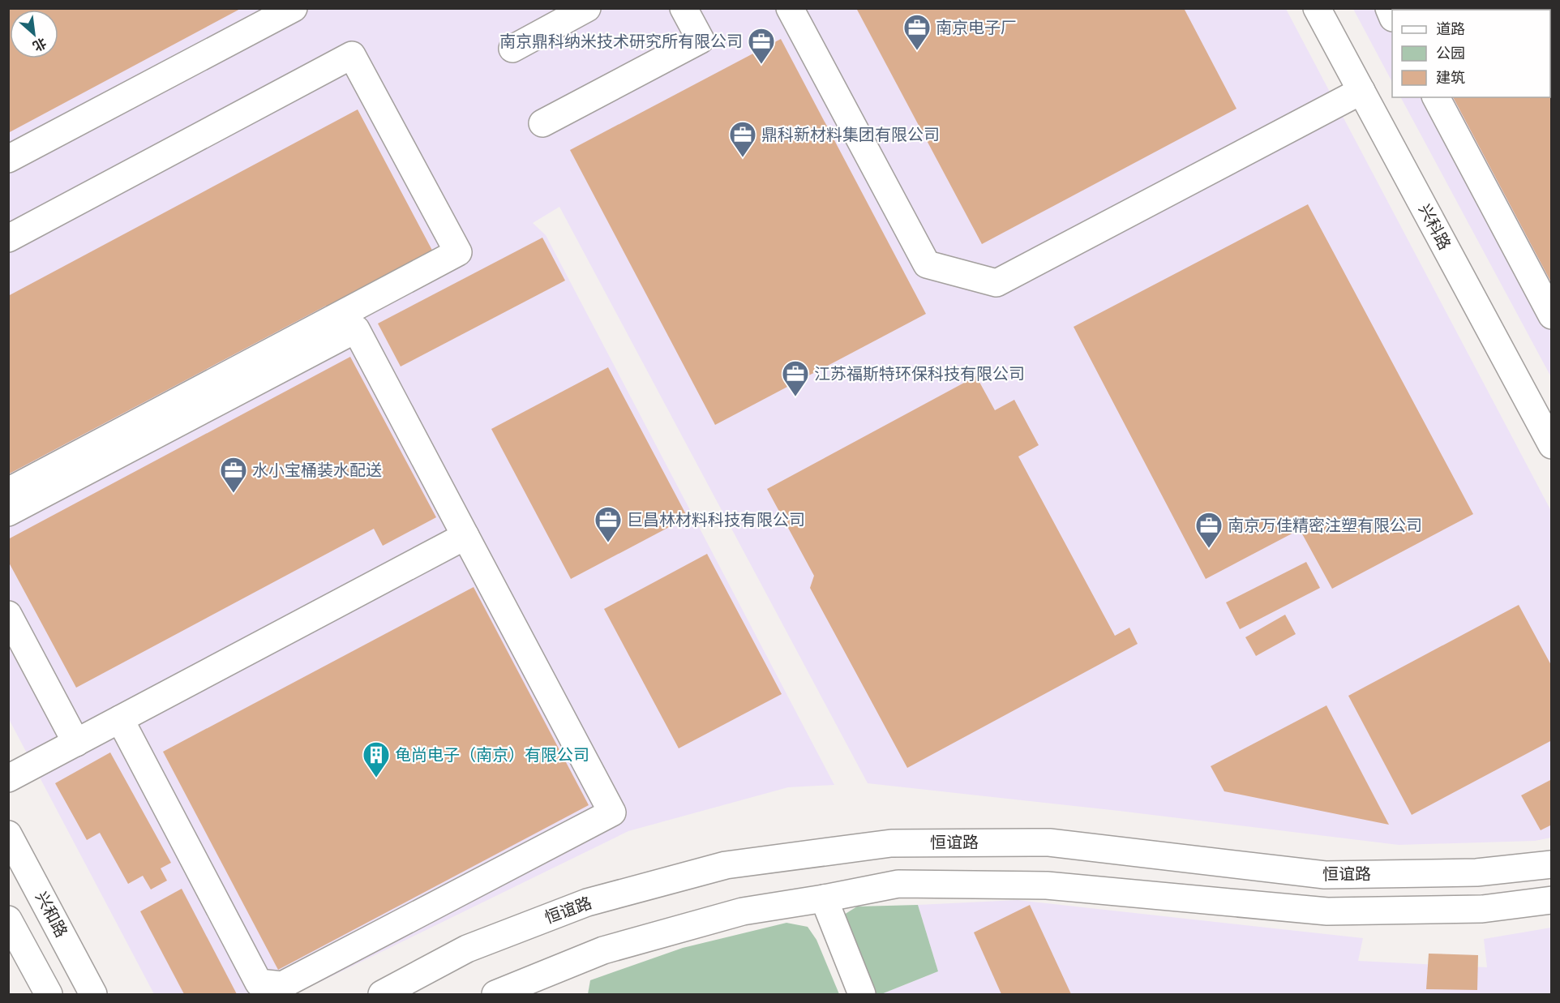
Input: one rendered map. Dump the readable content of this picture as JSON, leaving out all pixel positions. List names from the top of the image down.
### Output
{
  "streets": {
    "main road": ["兴科路", "恒谊路", "兴和路"]
  },
  "places": {
    "office": [
      "南京电子厂",
      "南京鼎科纳米技术研究所有限公司",
      "鼎科新材料集团有限公司",
      "江苏福斯特环保科技有限公司",
      "水小宝桶装水配送",
      "巨昌林材料科技有限公司",
      "南京万佳精密注塑有限公司"
    ],
    "building": ["龟尚电子（南京）有限公司"]
  },
  "legend": ["道路", "公园", "建筑"],
  "north": "bottom right"
}
